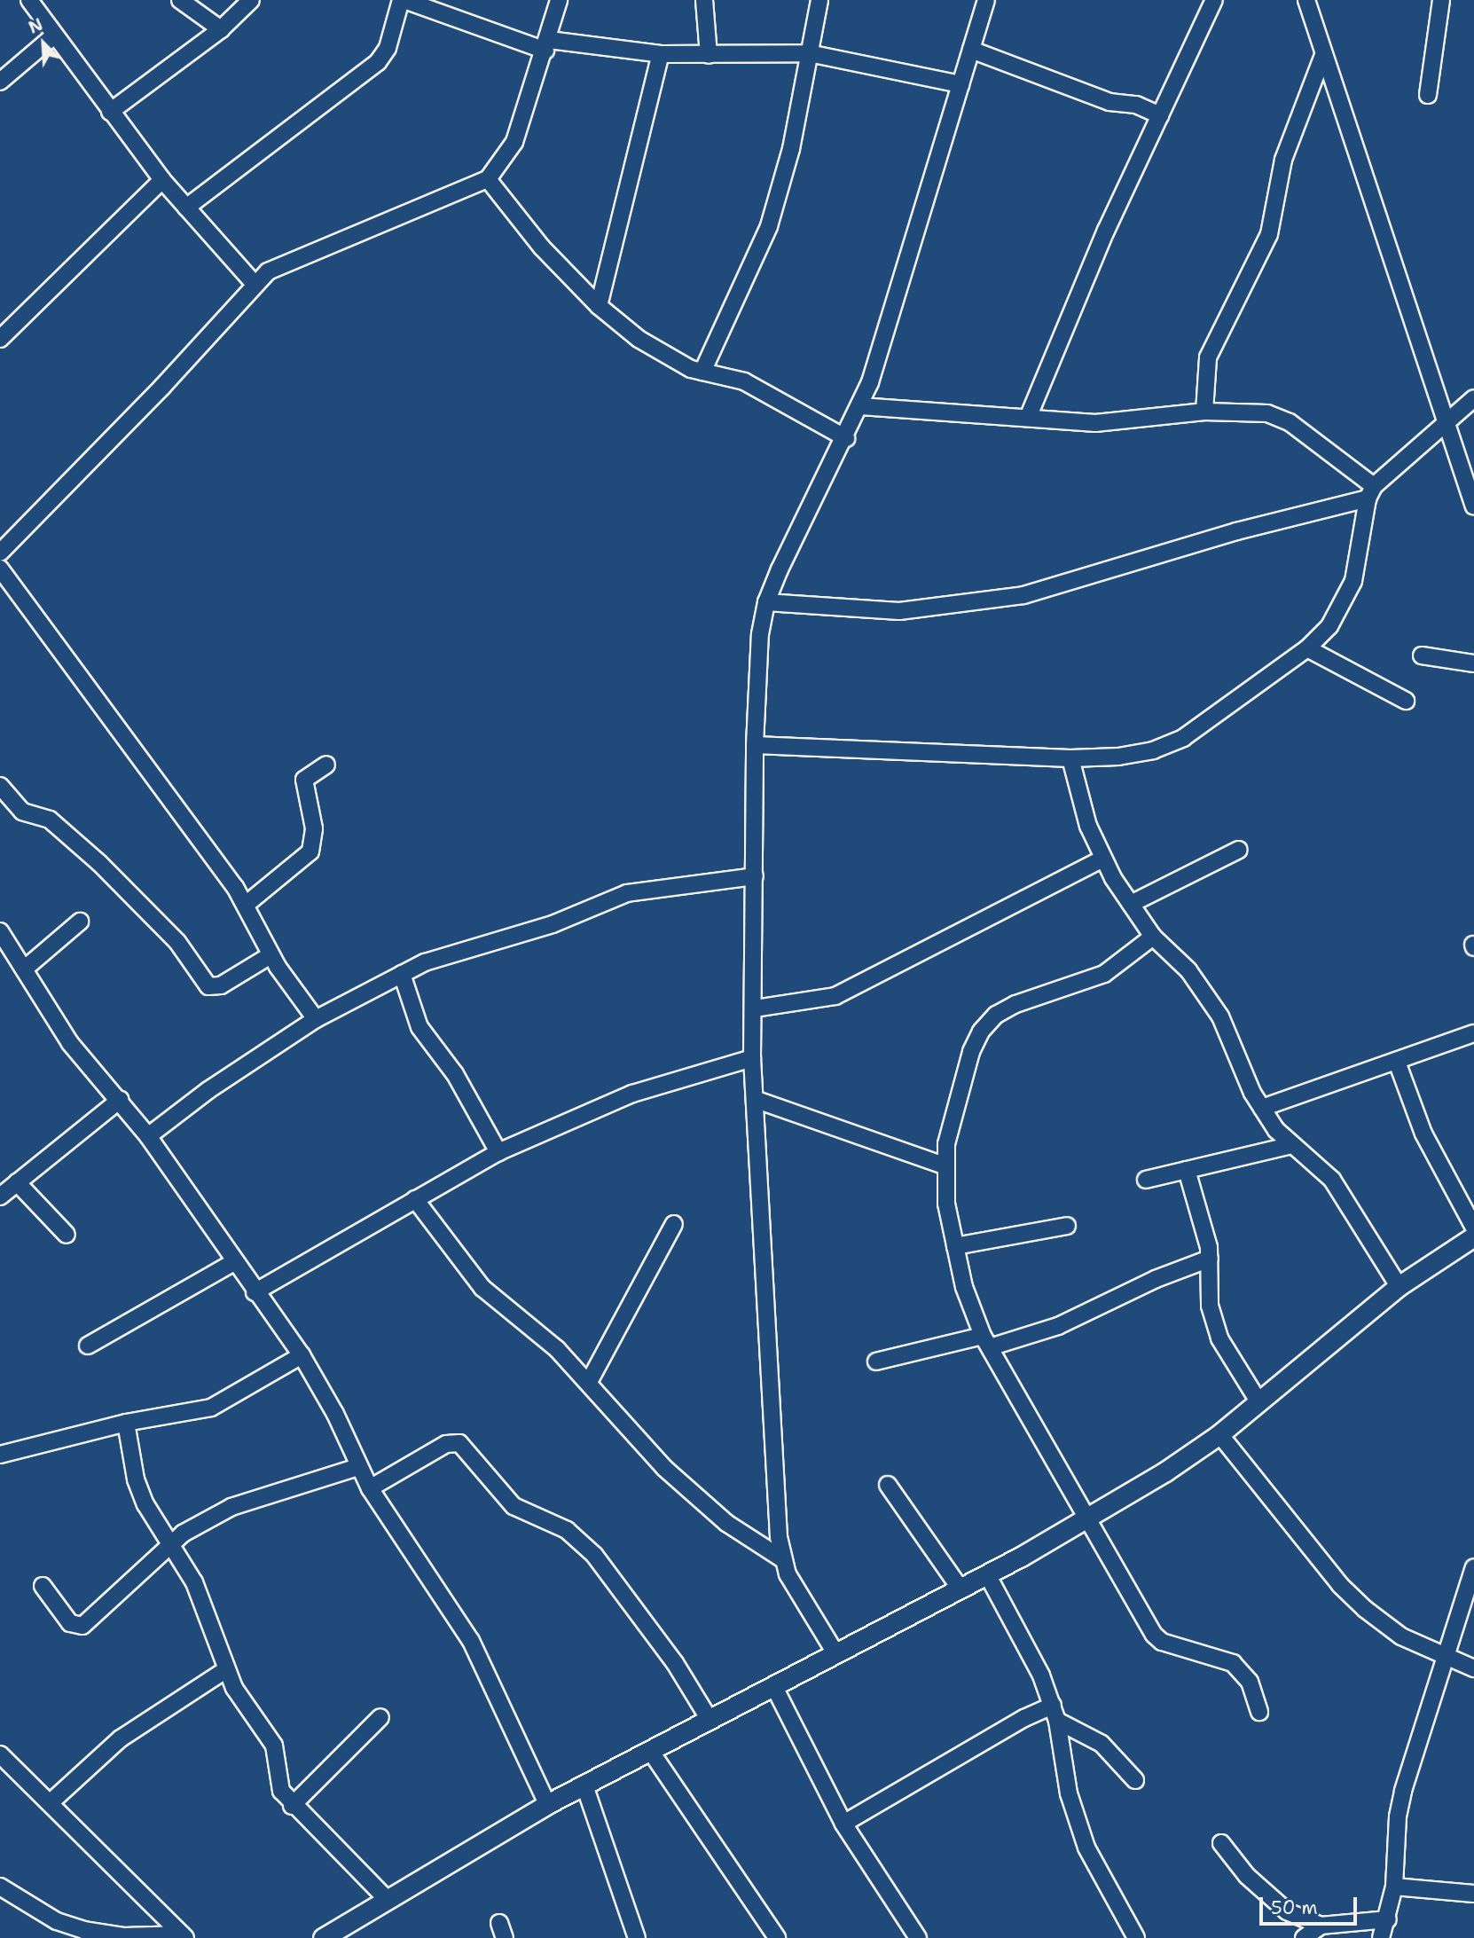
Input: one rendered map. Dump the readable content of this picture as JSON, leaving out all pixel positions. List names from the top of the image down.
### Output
{
  "scale_bar": "50 m",
  "north": "top left"
}
